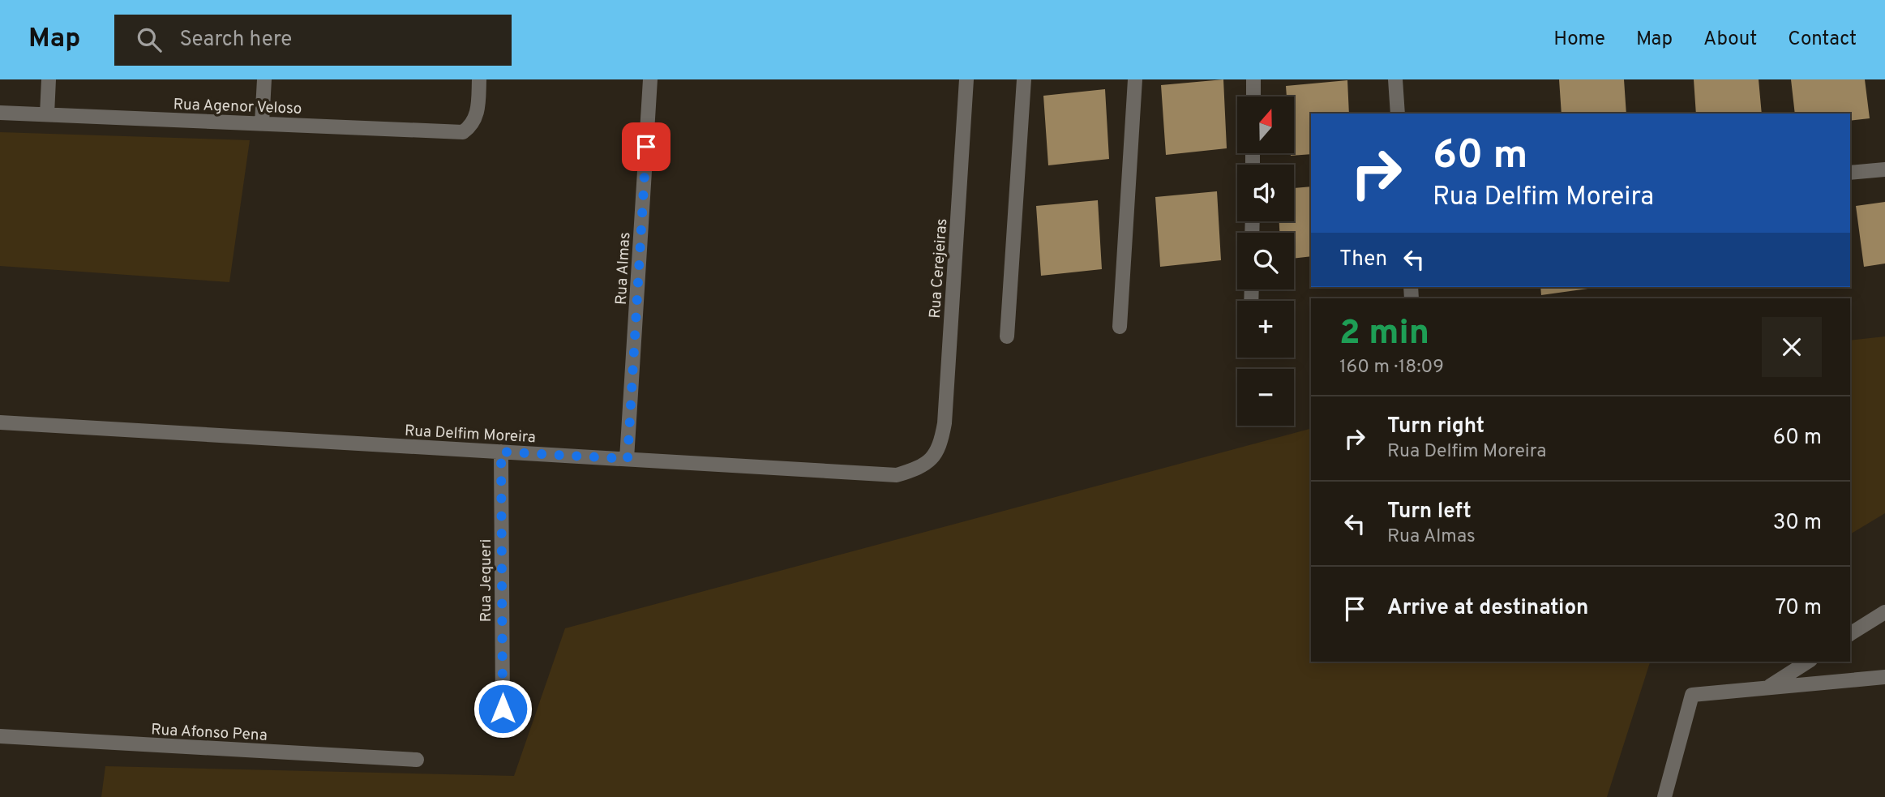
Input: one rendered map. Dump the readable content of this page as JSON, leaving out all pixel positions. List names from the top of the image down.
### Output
{
  "streets": {
    "street": [
      "Rua Agenor Veloso",
      "Rua Almas",
      "Rua Cerejeiras",
      "Rua Delfim Moreira",
      "Rua Jequeri",
      "Rua Afonso Pena"
    ]
  },
  "crossings": [
    ["Rua Almas", "Rua Delfim Moreira"],
    ["Rua Cerejeiras", "Rua Delfim Moreira"],
    ["Rua Delfim Moreira", "Rua Jequeri"]
  ],
  "north": "top",
  "page": {
    "header": "Map",
    "search": "Search here",
    "nav": [
      "Home",
      "Map",
      "About",
      "Contact"
    ],
    "map_buttons": ["+", "−"],
    "turn": ["60 m", "Rua Delfim Moreira"],
    "then": "Then",
    "heading": ["2 min", "160 m · 18:09"],
    "list": [
      {
        "name": "Turn right",
        "note": "Rua Delfim Moreira",
        "value": "60 m"
      },
      {
        "name": "Turn left",
        "note": "Rua Almas",
        "value": "30 m"
      },
      {
        "name": "Arrive at destination",
        "value": "70 m"
      }
    ]
  }
}
